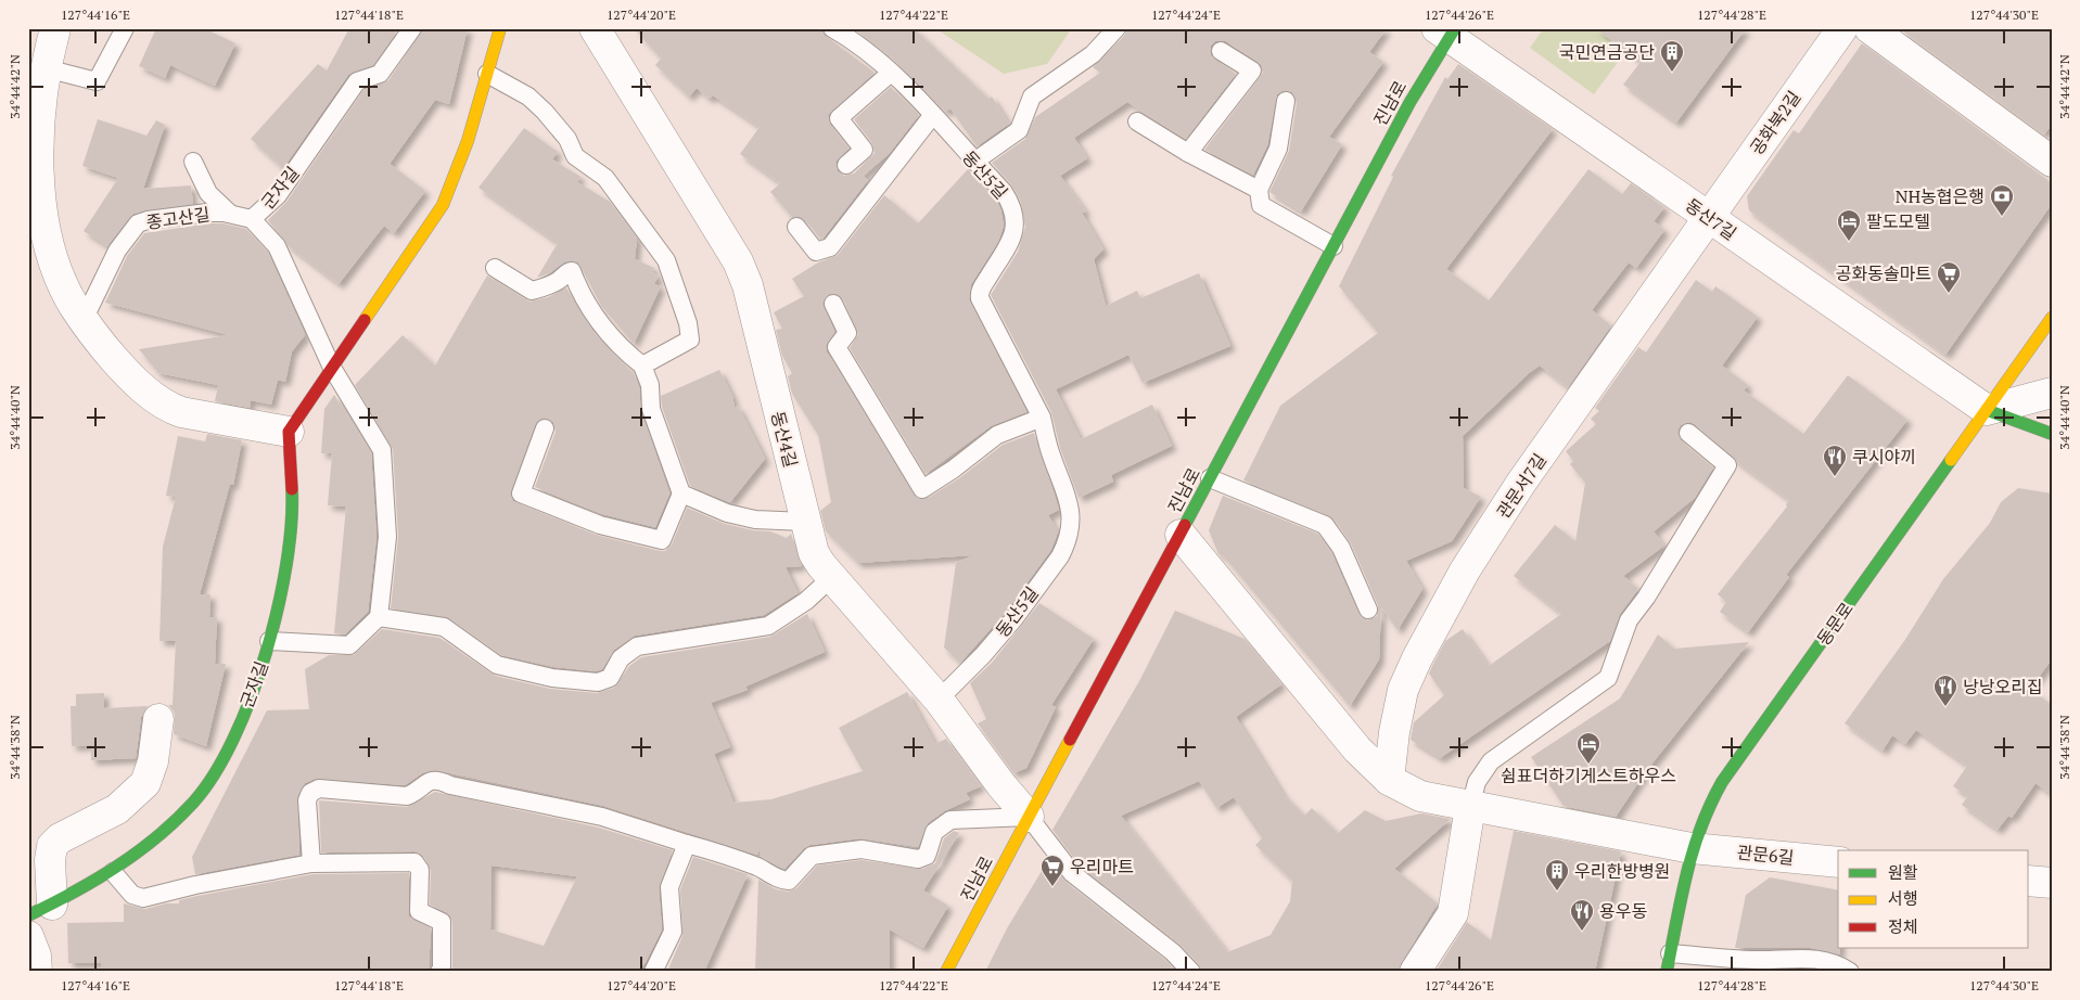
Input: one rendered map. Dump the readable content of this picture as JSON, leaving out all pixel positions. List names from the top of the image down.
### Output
{
  "streets": {
    "street": [
      "진남로",
      "공화북2길",
      "군자길",
      "동산7길",
      "동산4길",
      "관문서7길",
      "동문로",
      "관문6길"
    ],
    "lane": ["동산5길", "종고산길"]
  },
  "crossings": [
    ["진남로", "동산7길"],
    ["진남로", "동산4길"],
    ["공화북2길", "동산7길"],
    ["공화북2길", "관문서7길"],
    ["동산5길", "동산4길"],
    ["동산7길", "관문서7길"],
    ["동산7길", "동문로"],
    ["동문로", "관문6길"]
  ],
  "places": {
    "building": ["국민연금공단", "우리한방병원"],
    "bank": ["NH농협은행"],
    "hotel": ["팔도모텔", "쉼표더하기게스트하우스"],
    "supermarket": ["공화동솔마트", "우리마트"],
    "restaurant": ["쿠시야끼", "낭낭오리집", "용우동"]
  },
  "legend": ["원활", "서행", "정체"],
  "coordinates": [
    "127°44'16\"E",
    "127°44'18\"E",
    "127°44'20\"E",
    "127°44'22\"E",
    "127°44'24\"E",
    "127°44'26\"E",
    "127°44'28\"E",
    "127°44'30\"E",
    "34°44'42\"N",
    "34°44'40\"N",
    "34°44'38\"N"
  ]
}
